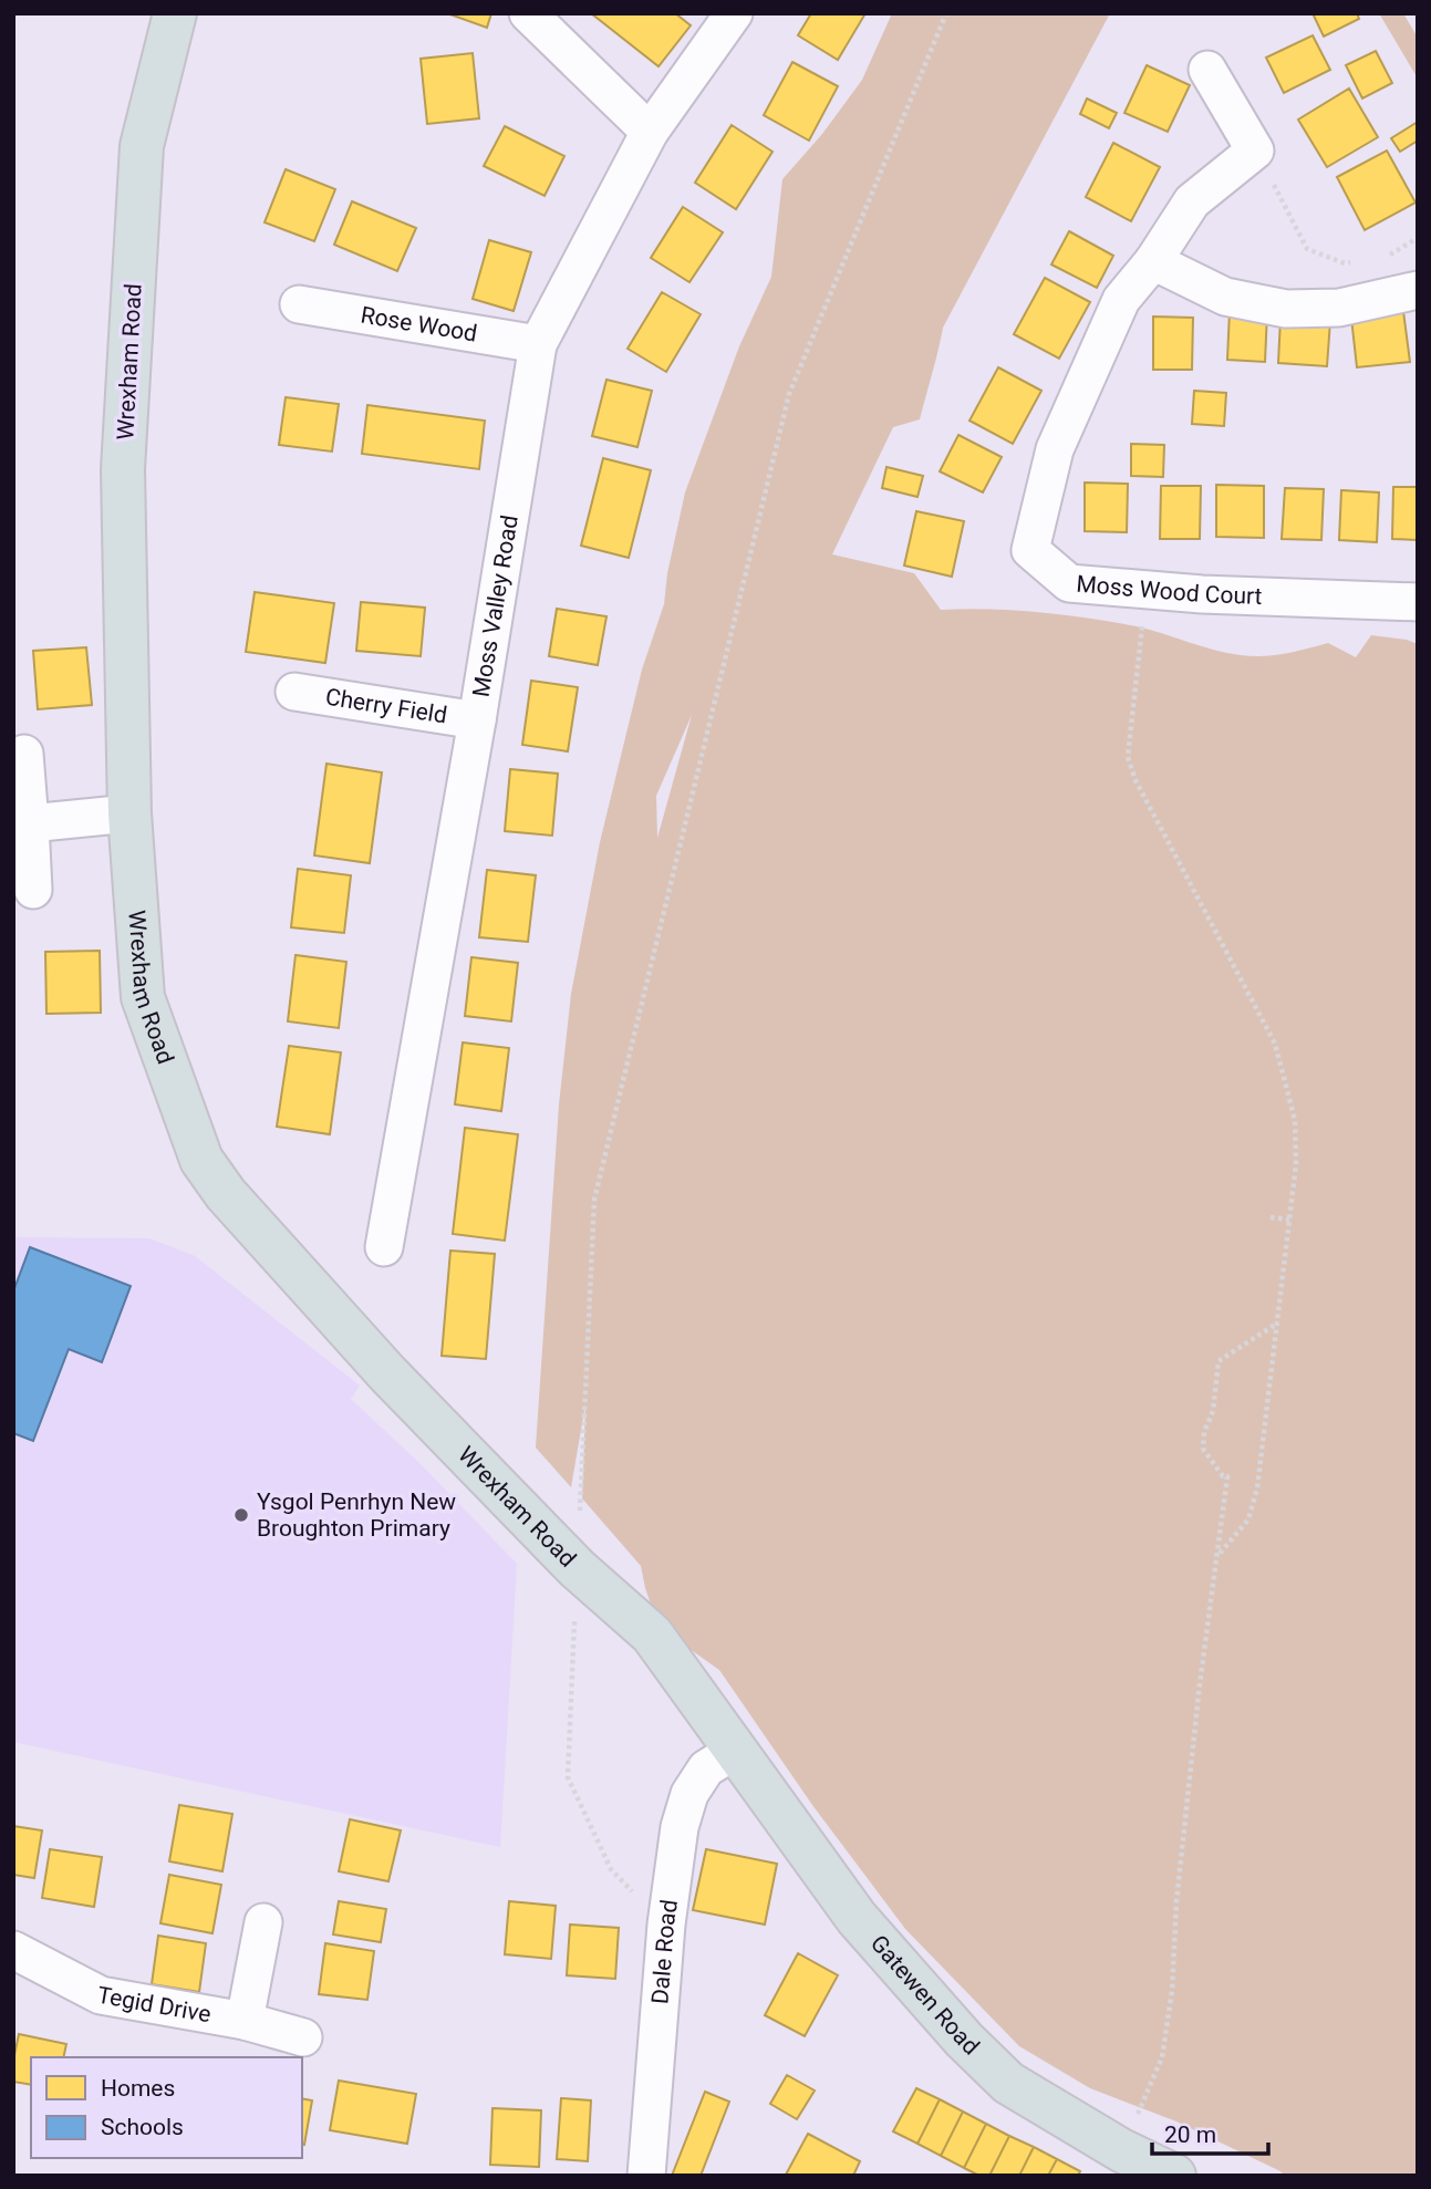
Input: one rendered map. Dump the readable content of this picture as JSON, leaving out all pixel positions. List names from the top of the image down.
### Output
{
  "streets": {
    "main road": ["Wrexham Road", "Gatewen Road"],
    "street": [
      "Rose Wood",
      "Moss Wood Court",
      "Moss Valley Road",
      "Cherry Field",
      "Dale Road",
      "Tegid Drive"
    ]
  },
  "crossings": [
    ["Rose Wood", "Moss Valley Road"],
    ["Wrexham Road", "Dale Road"],
    ["Wrexham Road", "Gatewen Road"],
    ["Moss Valley Road", "Cherry Field"],
    ["Dale Road", "Gatewen Road"]
  ],
  "places": ["Ysgol Penrhyn New Broughton Primary"],
  "legend": ["Homes", "Schools"],
  "scale_bar": "20 m"
}
